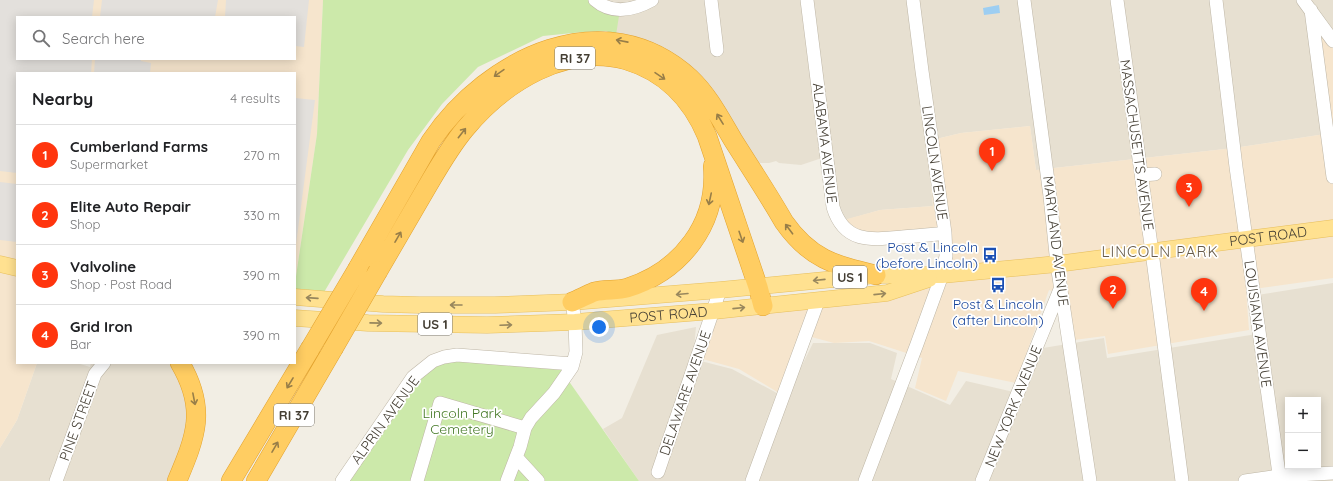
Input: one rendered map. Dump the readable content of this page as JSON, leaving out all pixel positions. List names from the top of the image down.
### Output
{
  "streets": {
    "highway": ["RI 37"],
    "main road": ["POST ROAD", "US 1"],
    "street": [
      "ALABAMA AVENUE",
      "MASSACHUSETTS AVENUE",
      "LINCOLN AVENUE",
      "MARYLAND AVENUE",
      "LOUISIANA AVENUE",
      "DELAWARE AVENUE",
      "NEW YORK AVENUE",
      "ALPRIN AVENUE",
      "PINE STREET"
    ]
  },
  "crossings": [
    ["ALABAMA AVENUE", "LINCOLN AVENUE"],
    ["MASSACHUSETTS AVENUE", "POST ROAD"],
    ["LINCOLN AVENUE", "POST ROAD"],
    ["POST ROAD", "MARYLAND AVENUE"],
    ["POST ROAD", "LOUISIANA AVENUE"],
    ["POST ROAD", "DELAWARE AVENUE"],
    ["MARYLAND AVENUE", "NEW YORK AVENUE"]
  ],
  "districts": ["LINCOLN PARK"],
  "parks": ["Lincoln Park Cemetery"],
  "places": {
    "bus stop": ["Post & Lincoln (before Lincoln)", "Post & Lincoln (after Lincoln)"]
  },
  "page": {
    "search": "Search here",
    "heading": ["Nearby", "4 results"],
    "list": [
      {
        "mark": "1",
        "name": "Cumberland Farms",
        "note": "Supermarket",
        "value": "270 m"
      },
      {
        "mark": "2",
        "name": "Elite Auto Repair",
        "note": "Shop",
        "value": "330 m"
      },
      {
        "mark": "3",
        "name": "Valvoline",
        "note": "Shop · Post Road",
        "value": "390 m"
      },
      {
        "mark": "4",
        "name": "Grid Iron",
        "note": "Bar",
        "value": "390 m"
      }
    ],
    "pins": [
      "1",
      "3",
      "2",
      "4"
    ],
    "map_buttons": ["+", "−"]
  }
}
